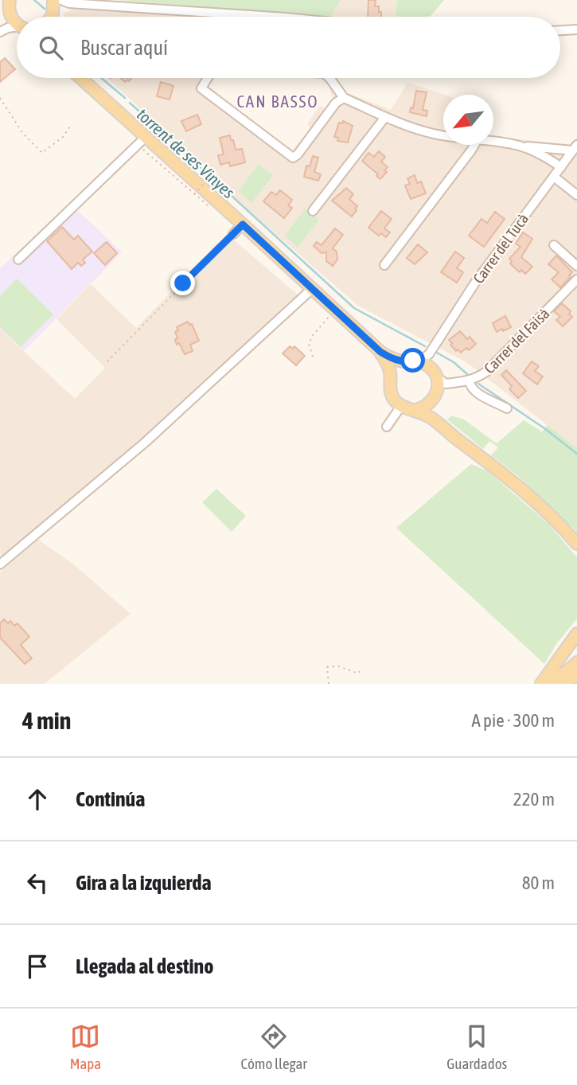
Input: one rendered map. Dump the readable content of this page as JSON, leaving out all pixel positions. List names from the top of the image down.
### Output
{
  "streets": {
    "street": ["Carrer del Tucà", "Carrer del Faisà"]
  },
  "crossings": [
    ["Carrer del Tucà", "Carrer del Faisà"]
  ],
  "districts": ["CAN BASSO"],
  "water": ["torrent de ses Vinyes"],
  "north": "bottom left",
  "page": {
    "search": "Buscar aquí",
    "heading": ["4 min", "A pie · 300 m"],
    "list": [
      ["Continúa", "220 m"],
      ["Gira a la izquierda", "80 m"],
      "Llegada al destino"
    ],
    "nav": ["Mapa", "Cómo llegar", "Guardados"]
  }
}
